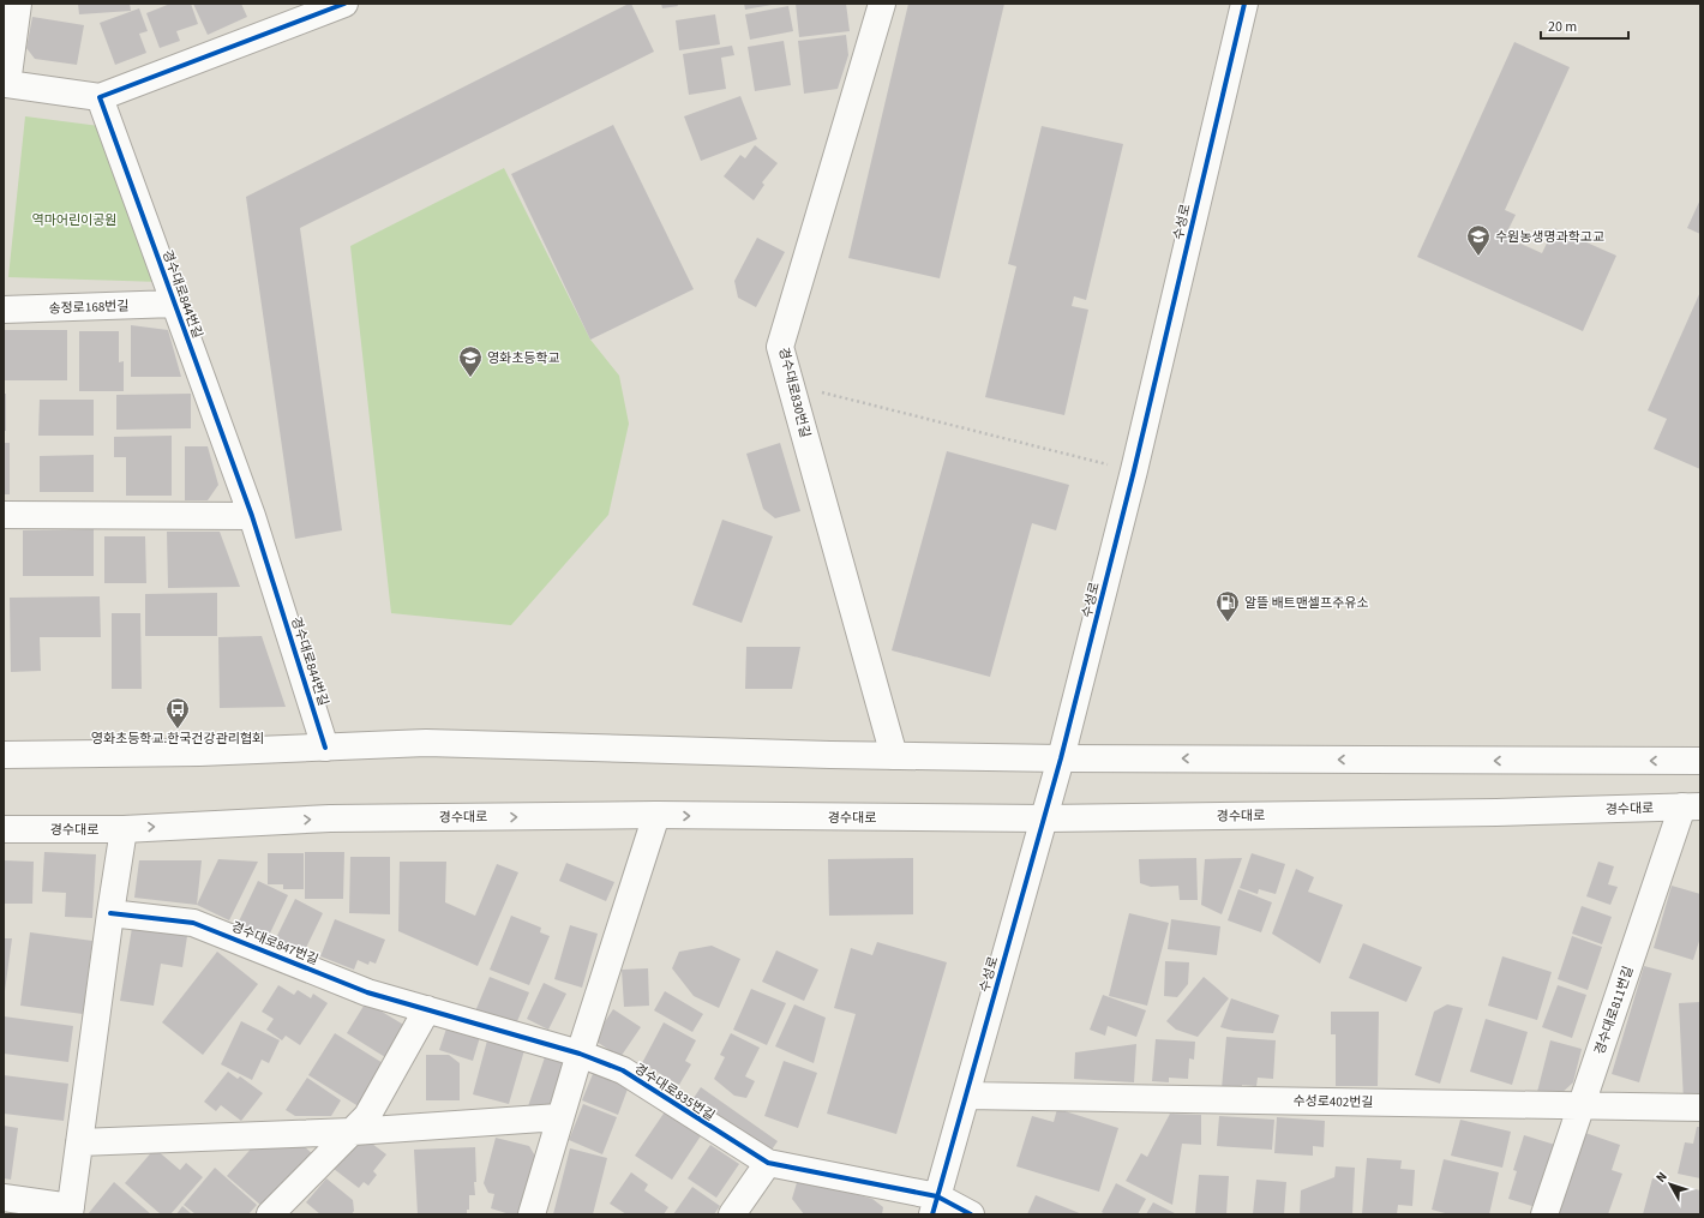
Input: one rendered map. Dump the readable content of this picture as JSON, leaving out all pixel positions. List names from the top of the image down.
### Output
{
  "streets": {
    "street": [
      "수성로",
      "경수대로844번길",
      "송정로168번길",
      "경수대로830번길",
      "경수대로",
      "경수대로847번길",
      "경수대로811번길",
      "경수대로835번길",
      "수성로402번길"
    ]
  },
  "crossings": [
    ["수성로", "경수대로"],
    ["수성로", "수성로402번길"],
    ["경수대로844번길", "송정로168번길"],
    ["경수대로", "경수대로811번길"],
    ["경수대로847번길", "경수대로835번길"],
    ["경수대로811번길", "수성로402번길"]
  ],
  "parks": ["역마어린이공원"],
  "places": {
    "school or university": ["수원농생명과학고교", "영화초등학교"],
    "fuel station": ["알뜰 배트맨셀프주유소"],
    "bus stop": ["영화초등학교.한국건강관리협회"]
  },
  "scale_bar": "20 m",
  "north": "top left"
}
